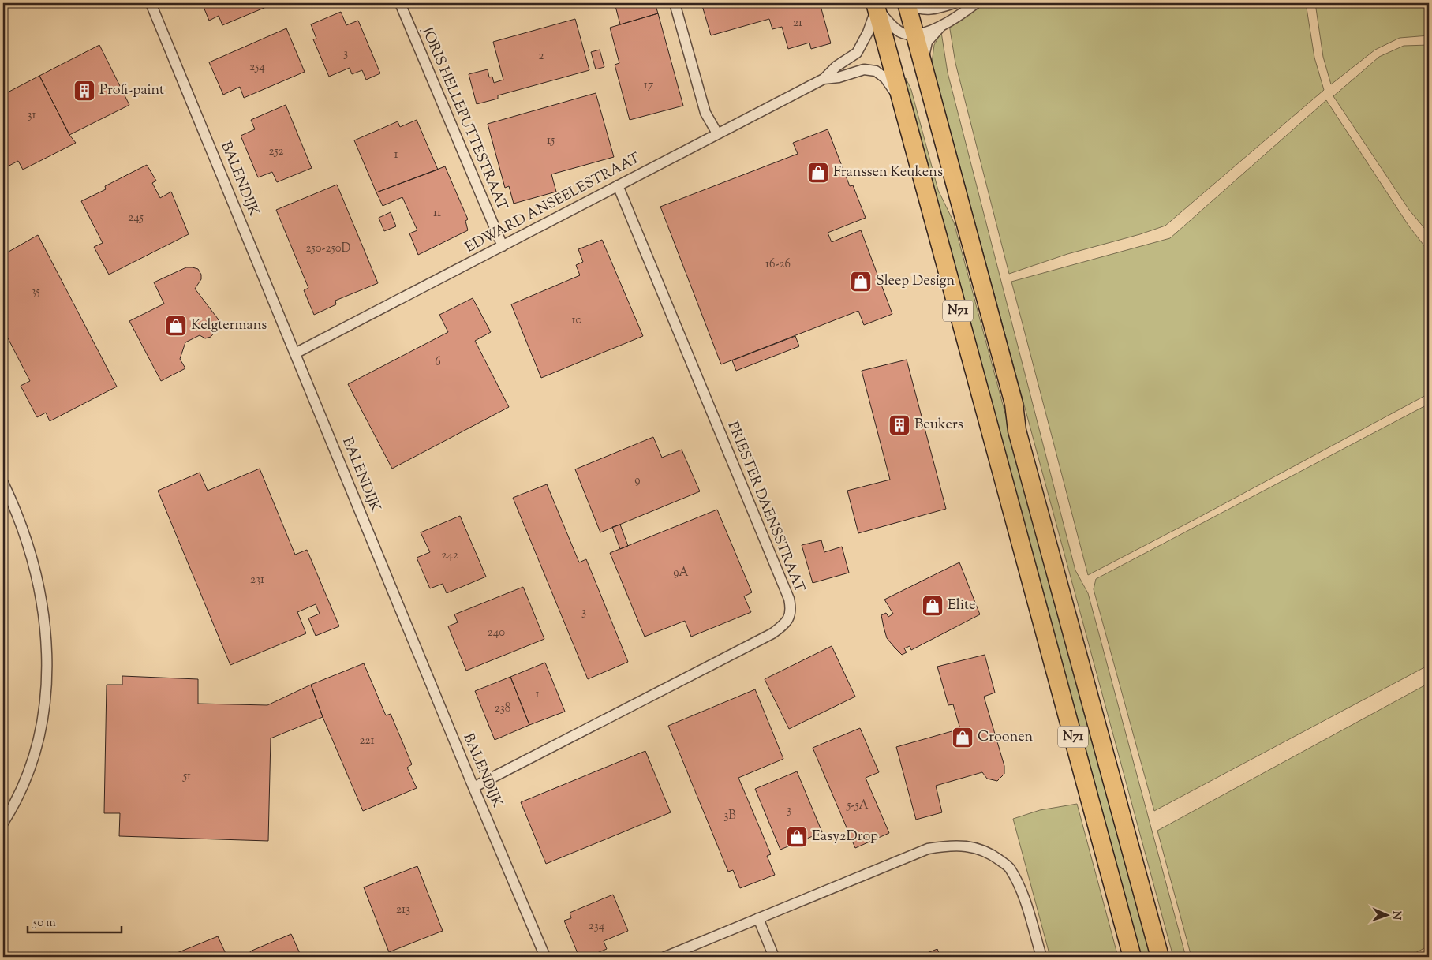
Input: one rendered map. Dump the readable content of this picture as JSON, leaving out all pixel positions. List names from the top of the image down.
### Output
{
  "streets": {
    "highway": ["N71"],
    "street": [
      "JORIS HELLEPUTTESTRAAT",
      "BALENDIJK",
      "EDWARD ANSEELESTRAAT",
      "PRIESTER DAENSSTRAAT"
    ]
  },
  "crossings": [
    ["JORIS HELLEPUTTESTRAAT", "EDWARD ANSEELESTRAAT"],
    ["BALENDIJK", "EDWARD ANSEELESTRAAT"],
    ["BALENDIJK", "PRIESTER DAENSSTRAAT"],
    ["EDWARD ANSEELESTRAAT", "N71"],
    ["EDWARD ANSEELESTRAAT", "PRIESTER DAENSSTRAAT"]
  ],
  "places": {
    "building": ["Profi-paint", "Beukers"],
    "shop": [
      "Franssen Keukens",
      "Sleep Design",
      "Kelgtermans",
      "Elite",
      "Croonen",
      "Easy2Drop"
    ]
  },
  "house_numbers": [
    "21",
    "3",
    "2",
    "254",
    "17",
    "31",
    "15",
    "252",
    "1",
    "11",
    "245",
    "250-250D",
    "16-26",
    "35",
    "10",
    "6",
    "9",
    "242",
    "9A",
    "231",
    "3",
    "240",
    "1",
    "238",
    "221",
    "51",
    "5-5A",
    "3",
    "3B",
    "213",
    "234"
  ],
  "scale_bar": "50 m",
  "north": "right"
}
